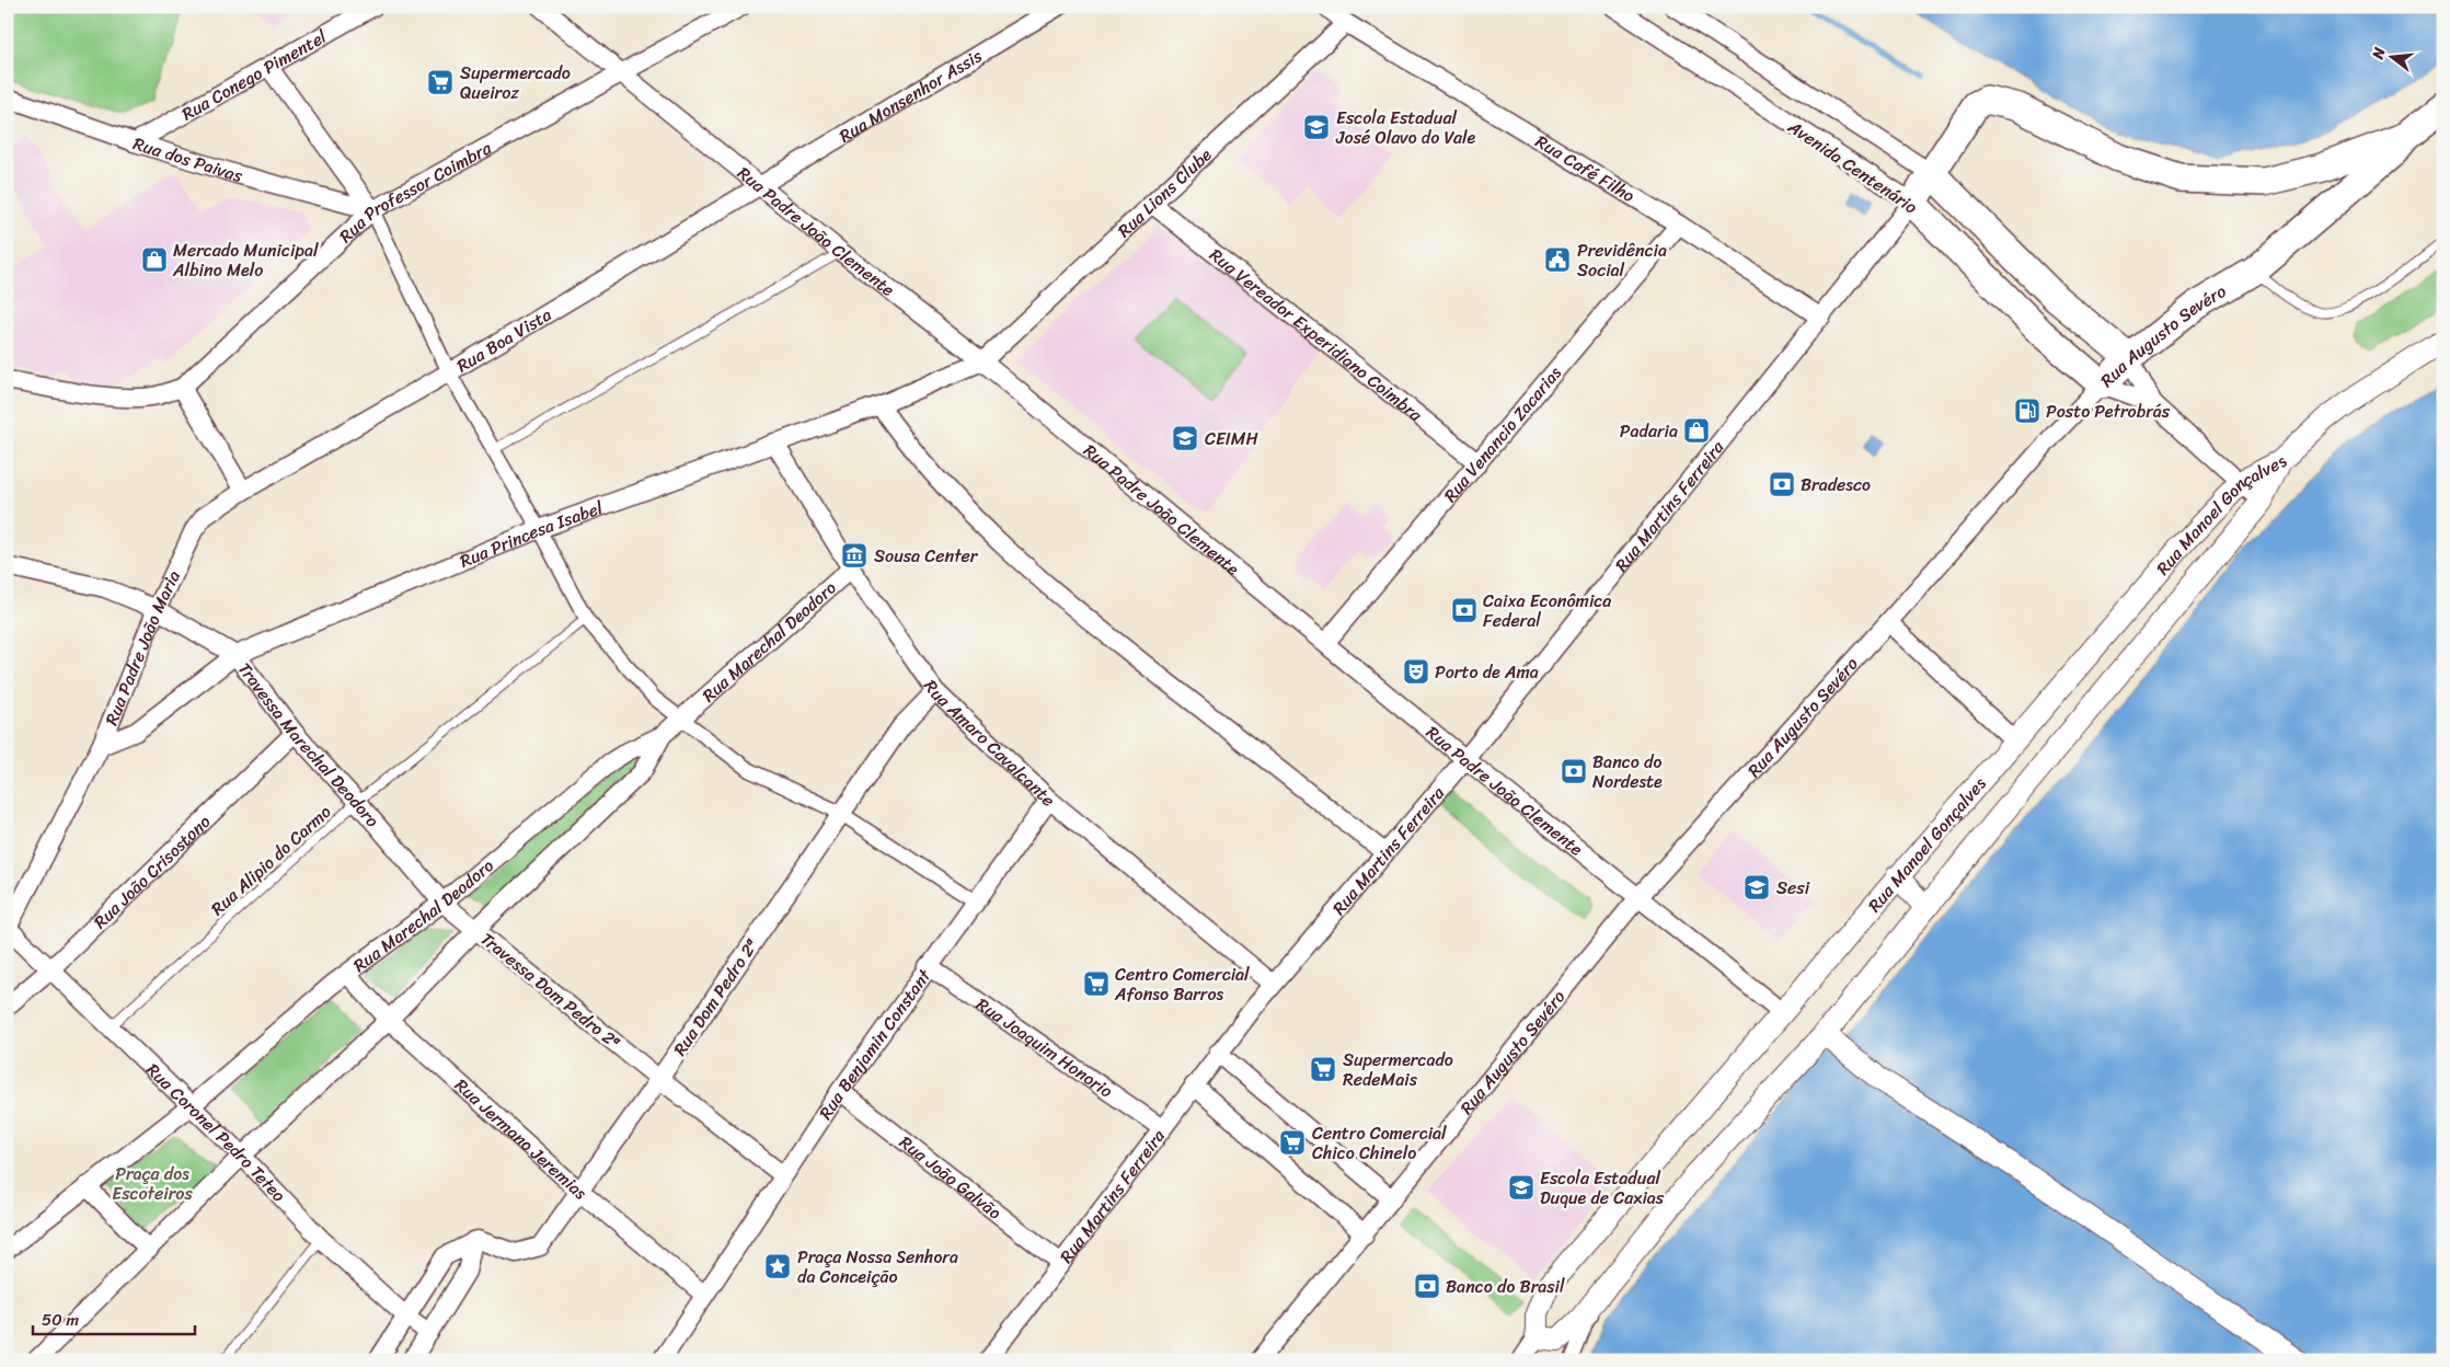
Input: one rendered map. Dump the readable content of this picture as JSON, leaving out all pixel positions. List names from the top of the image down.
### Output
{
  "streets": {
    "main road": ["Avenida Centenário", "Rua Augusto Sevéro", "Rua Martins Ferreira"],
    "street": [
      "Rua Conego Pimentel",
      "Rua Monsenhor Assis",
      "Rua dos Paivas",
      "Rua Café Filho",
      "Rua Lions Clube",
      "Rua Professor Coimbra",
      "Rua Padre João Clemente",
      "Rua Vereador Experidiano Coimbra",
      "Rua Boa Vista",
      "Rua Venancio Zacarias",
      "Rua Manoel Gonçalves",
      "Rua Princesa Isabel",
      "Rua Marechal Deodoro",
      "Rua Padre João Maria",
      "Rua Amaro Cavalcante",
      "Travessa Marechal Deodoro",
      "Rua João Crisostono",
      "Travessa Dom Pedro 2ª",
      "Rua Dom Pedro 2ª",
      "Rua Benjamin Constant",
      "Rua Joaquim Honorio",
      "Rua Coronel Pedro Teteo",
      "Rua Jermano Jeremias",
      "Rua João Galvão"
    ],
    "lane": ["Rua Alipio do Carmo"]
  },
  "crossings": [
    ["Rua Conego Pimentel", "Rua dos Paivas"],
    ["Rua Monsenhor Assis", "Rua Padre João Clemente"],
    ["Rua Monsenhor Assis", "Rua Boa Vista"],
    ["Rua dos Paivas", "Rua Professor Coimbra"],
    ["Avenida Centenário", "Rua Augusto Sevéro"],
    ["Avenida Centenário", "Rua Martins Ferreira"],
    ["Avenida Centenário", "Rua Manoel Gonçalves"],
    ["Rua Café Filho", "Rua Lions Clube"],
    ["Rua Café Filho", "Rua Venancio Zacarias"],
    ["Rua Café Filho", "Rua Martins Ferreira"],
    ["Rua Lions Clube", "Rua Padre João Clemente"],
    ["Rua Lions Clube", "Rua Vereador Experidiano Coimbra"],
    ["Rua Lions Clube", "Rua Princesa Isabel"],
    ["Rua Professor Coimbra", "Rua Padre João Clemente"],
    ["Rua Padre João Clemente", "Rua Augusto Sevéro"],
    ["Rua Padre João Clemente", "Rua Boa Vista"],
    ["Rua Padre João Clemente", "Rua Venancio Zacarias"],
    ["Rua Padre João Clemente", "Rua Martins Ferreira"],
    ["Rua Padre João Clemente", "Rua Manoel Gonçalves"],
    ["Rua Padre João Clemente", "Rua Princesa Isabel"],
    ["Rua Vereador Experidiano Coimbra", "Rua Venancio Zacarias"],
    ["Rua Augusto Sevéro", "Rua Martins Ferreira"],
    ["Rua Boa Vista", "Rua Padre João Maria"],
    ["Rua Martins Ferreira", "Rua Amaro Cavalcante"],
    ["Rua Martins Ferreira", "Rua Joaquim Honorio"],
    ["Rua Martins Ferreira", "Rua João Galvão"],
    ["Rua Princesa Isabel", "Rua Padre João Maria"],
    ["Rua Princesa Isabel", "Rua Amaro Cavalcante"],
    ["Rua Princesa Isabel", "Travessa Marechal Deodoro"],
    ["Rua Marechal Deodoro", "Rua Amaro Cavalcante"],
    ["Rua Marechal Deodoro", "Travessa Marechal Deodoro"],
    ["Rua Marechal Deodoro", "Travessa Dom Pedro 2ª"],
    ["Rua Marechal Deodoro", "Rua Coronel Pedro Teteo"],
    ["Rua Marechal Deodoro", "Rua Jermano Jeremias"],
    ["Rua Padre João Maria", "Travessa Marechal Deodoro"],
    ["Rua Padre João Maria", "Rua Coronel Pedro Teteo"],
    ["Rua Amaro Cavalcante", "Rua Dom Pedro 2ª"],
    ["Rua Amaro Cavalcante", "Rua Benjamin Constant"],
    ["Travessa Marechal Deodoro", "Rua Alipio do Carmo"],
    ["Travessa Marechal Deodoro", "Rua João Crisostono"],
    ["Travessa Marechal Deodoro", "Travessa Dom Pedro 2ª"],
    ["Rua Alipio do Carmo", "Rua Coronel Pedro Teteo"],
    ["Rua João Crisostono", "Rua Coronel Pedro Teteo"],
    ["Travessa Dom Pedro 2ª", "Rua Dom Pedro 2ª"],
    ["Travessa Dom Pedro 2ª", "Rua Benjamin Constant"],
    ["Rua Dom Pedro 2ª", "Rua Jermano Jeremias"],
    ["Rua Benjamin Constant", "Rua Joaquim Honorio"],
    ["Rua Benjamin Constant", "Rua Jermano Jeremias"],
    ["Rua Benjamin Constant", "Rua João Galvão"]
  ],
  "parks": ["Praça dos Escoteiros"],
  "places": {
    "supermarket": [
      "Supermercado Queiroz",
      "Centro Comercial Afonso Barros",
      "Supermercado RedeMais",
      "Centro Comercial Chico Chinelo"
    ],
    "school or university": [
      "Escola Estadual José Olavo do Vale",
      "CEIMH",
      "Sesi",
      "Escola Estadual Duque de Caxias"
    ],
    "shop": ["Mercado Municipal Albino Melo", "Padaria"],
    "public building": ["Previdência Social"],
    "fuel station": ["Posto Petrobrás"],
    "bank": [
      "Bradesco",
      "Caixa Econômica Federal",
      "Banco do Nordeste",
      "Banco do Brasil"
    ],
    "museum": ["Sousa Center"],
    "theatre": ["Porto de Ama"],
    "place": ["Praça Nossa Senhora da Conceição"]
  },
  "scale_bar": "50 m",
  "north": "left"
}
